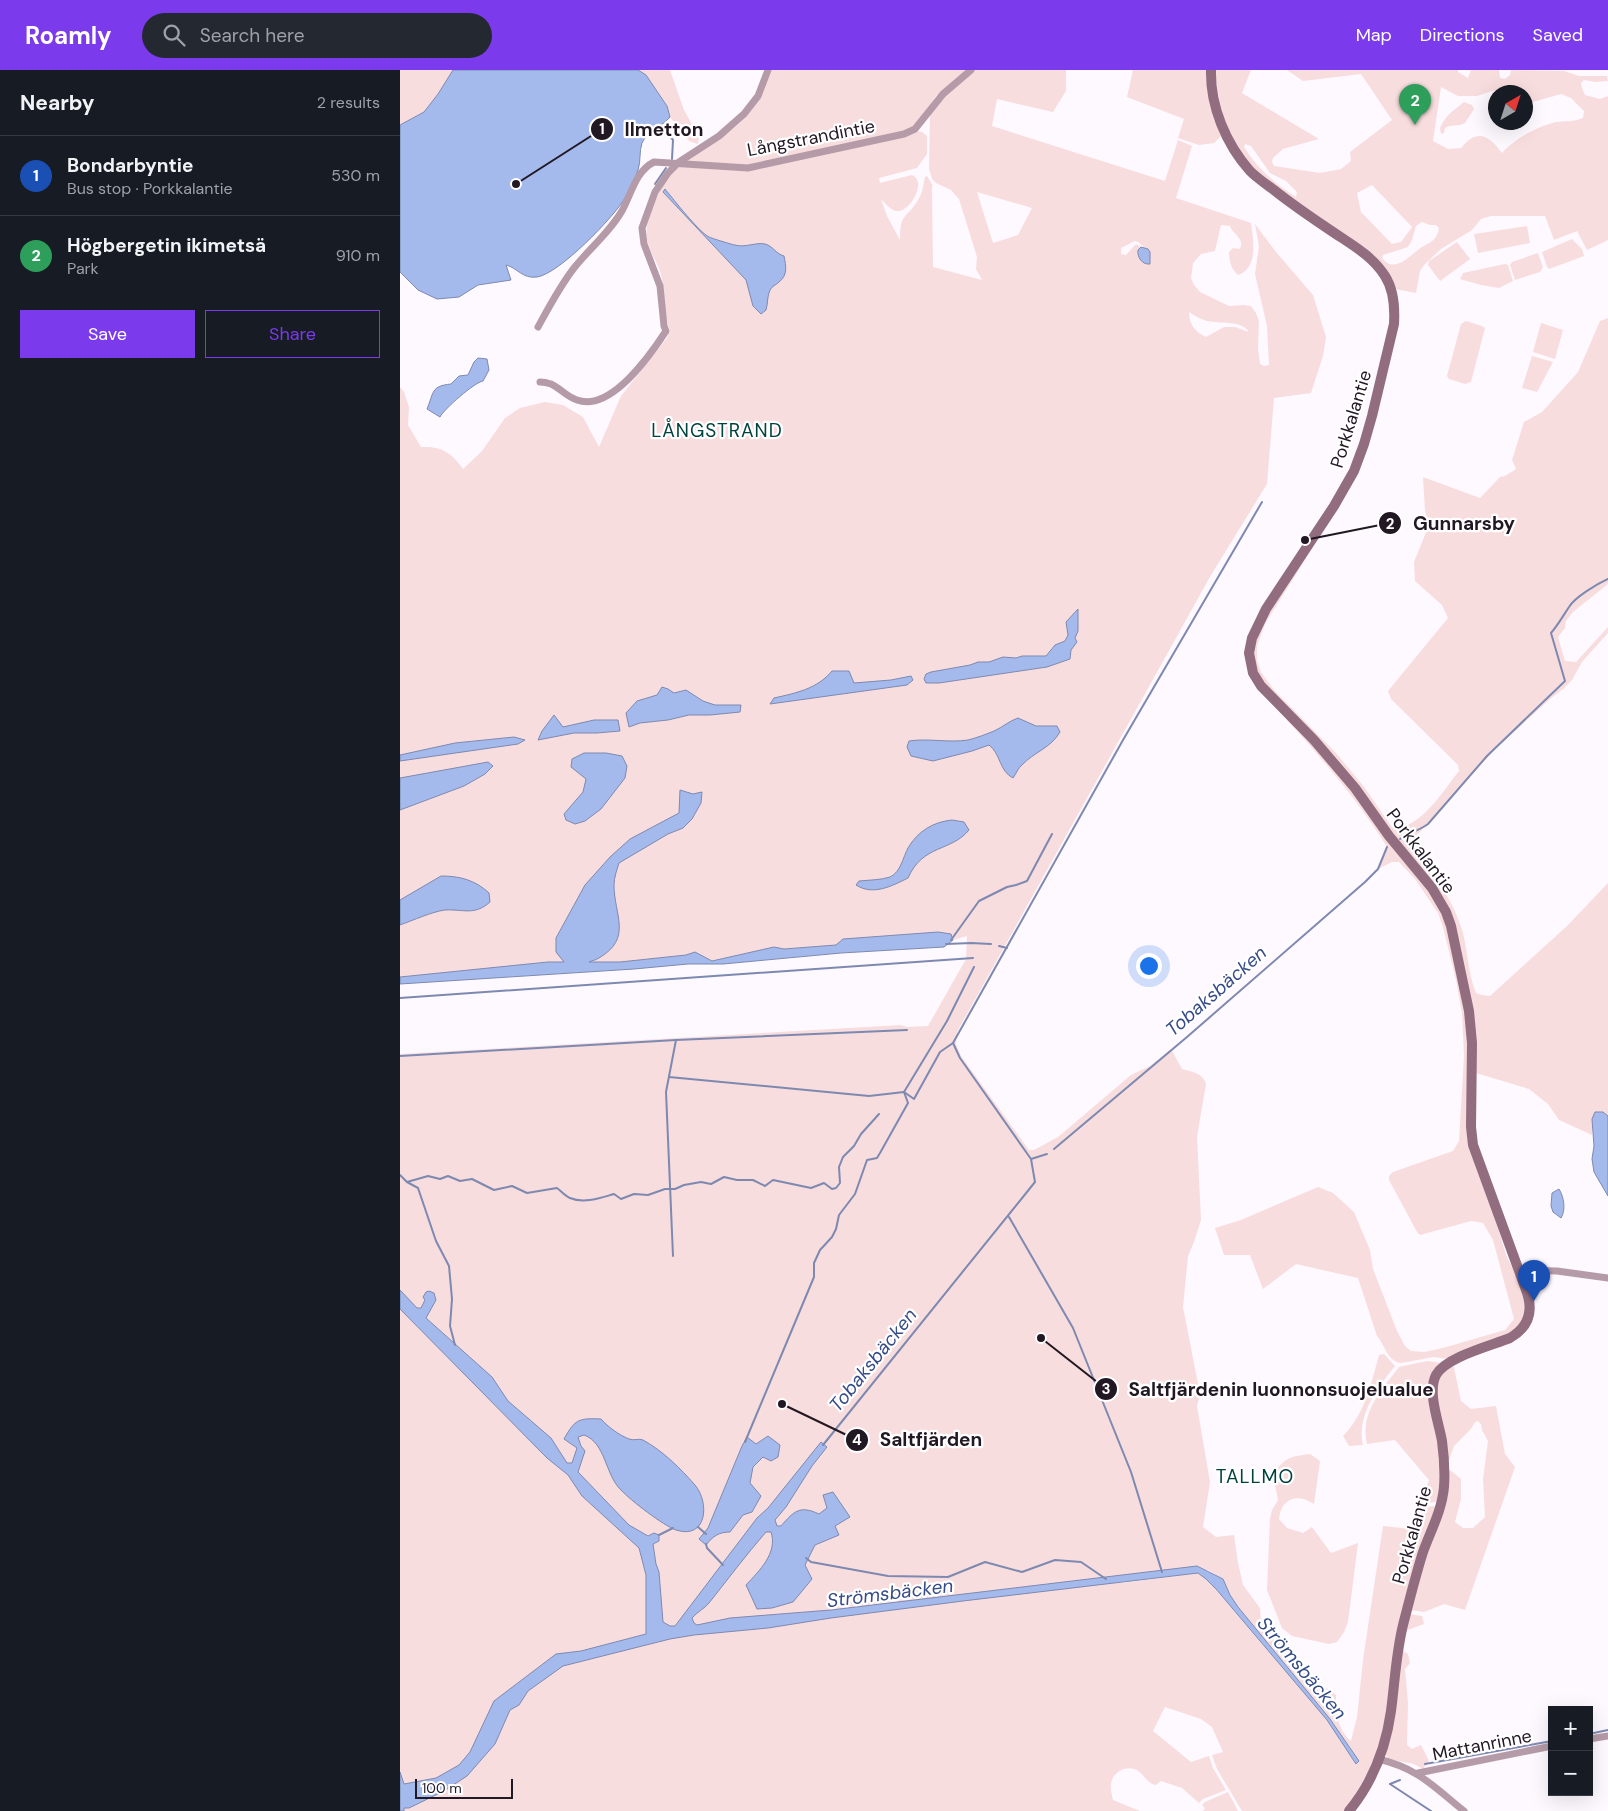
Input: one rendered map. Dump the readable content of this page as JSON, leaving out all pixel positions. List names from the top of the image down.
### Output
{
  "streets": {
    "street": ["Långstrandintie", "Porkkalantie", "Mattanrinne"]
  },
  "districts": ["LÅNGSTRAND", "TALLMO"],
  "water": ["Tobaksbäcken", "Strömsbäcken"],
  "places": [
    "Ilmetton",
    "Gunnarsby",
    "Saltfjärdenin luonnonsuojelualue",
    "Saltfjärden"
  ],
  "scale_bar": "100 m",
  "north": "top right",
  "page": {
    "header": "Roamly",
    "search": "Search here",
    "nav": ["Map", "Directions", "Saved"],
    "heading": ["Nearby", "2 results"],
    "pins": ["2", "1"],
    "list": [
      {
        "mark": "1",
        "name": "Bondarbyntie",
        "note": "Bus stop · Porkkalantie",
        "value": "530 m"
      },
      {
        "mark": "2",
        "name": "Högbergetin ikimetsä",
        "note": "Park",
        "value": "910 m"
      }
    ],
    "buttons": ["Save", "Share"],
    "map_buttons": ["+", "−"],
    "scale": "100 m"
  }
}
